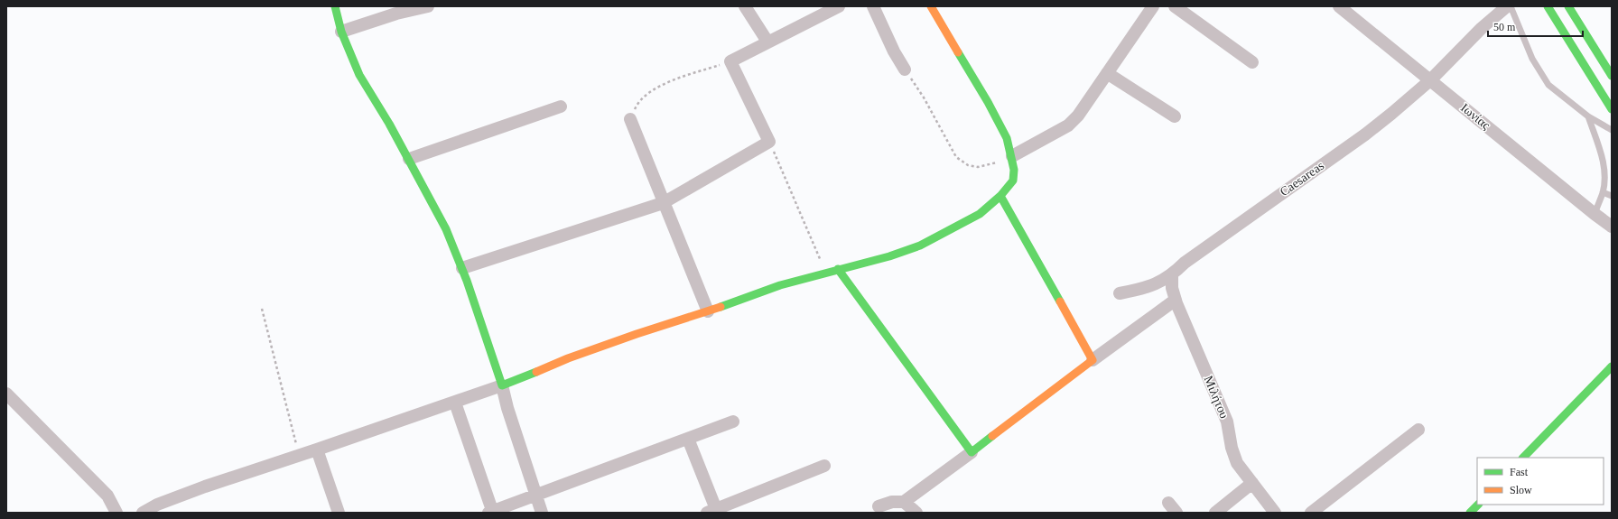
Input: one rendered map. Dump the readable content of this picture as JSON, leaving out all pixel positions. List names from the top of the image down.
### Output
{
  "streets": {
    "street": ["Ιωνίας", "Caesareas", "Μιλήτου"]
  },
  "crossings": [
    ["Ιωνίας", "Caesareas"],
    ["Caesareas", "Μιλήτου"]
  ],
  "legend": ["Fast", "Slow"],
  "scale_bar": "50 m"
}
